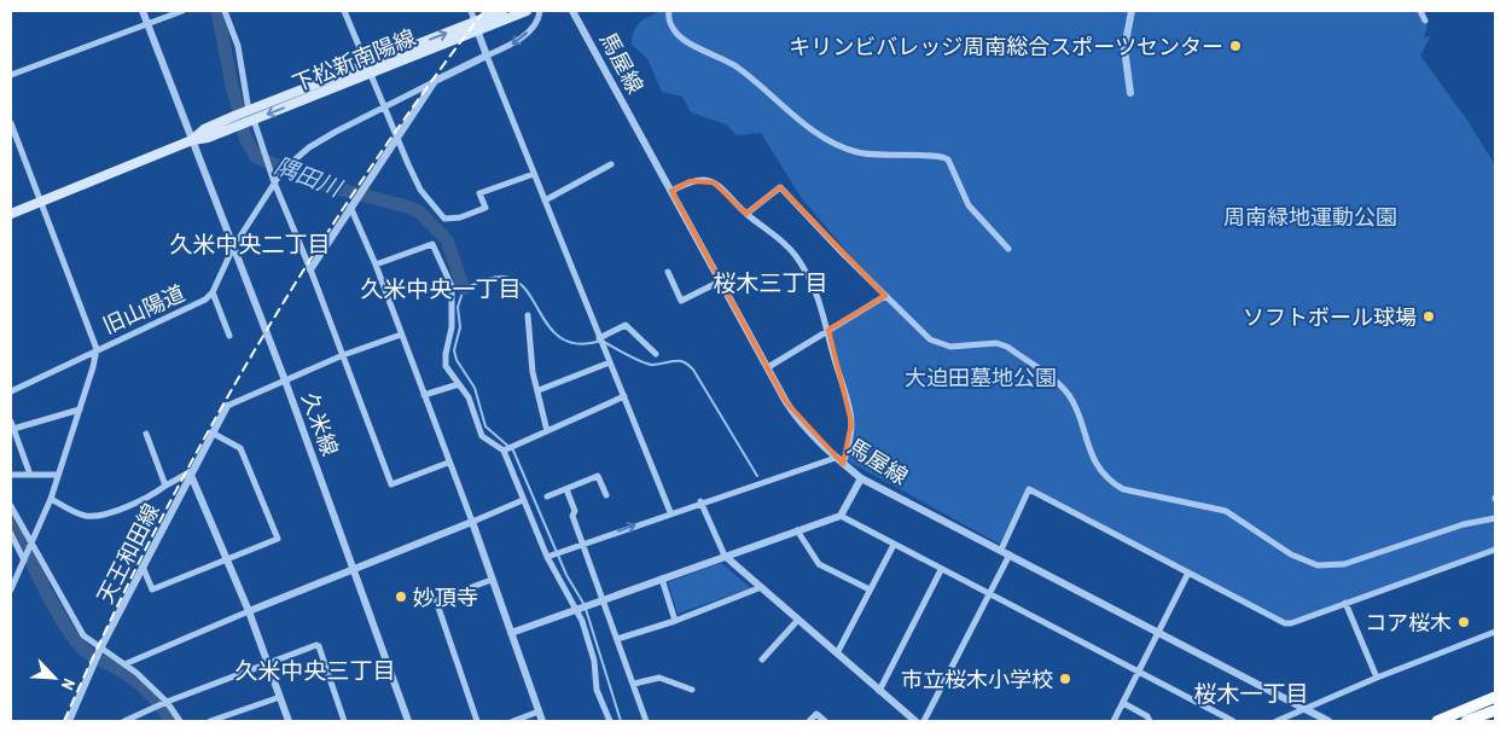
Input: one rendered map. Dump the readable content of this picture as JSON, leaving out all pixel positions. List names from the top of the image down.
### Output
{
  "streets": {
    "main road": ["下松新南陽線"],
    "street": [
      "馬屋線",
      "旧山陽道",
      "久米線",
      "天王和田線"
    ]
  },
  "crossings": [
    ["下松新南陽線", "久米線"],
    ["旧山陽道", "久米線"]
  ],
  "districts": [
    "久米中央二丁目",
    "桜木三丁目",
    "久米中央一丁目",
    "久米中央三丁目",
    "桜木一丁目"
  ],
  "water": ["隅田川"],
  "parks": ["周南緑地運動公園", "大迫田墓地公園"],
  "places": [
    "キリンビバレッジ周南総合スポーツセンター",
    "ソフトボール球場",
    "妙頂寺",
    "コア桜木",
    "市立桜木小学校"
  ],
  "north": "bottom right"
}
